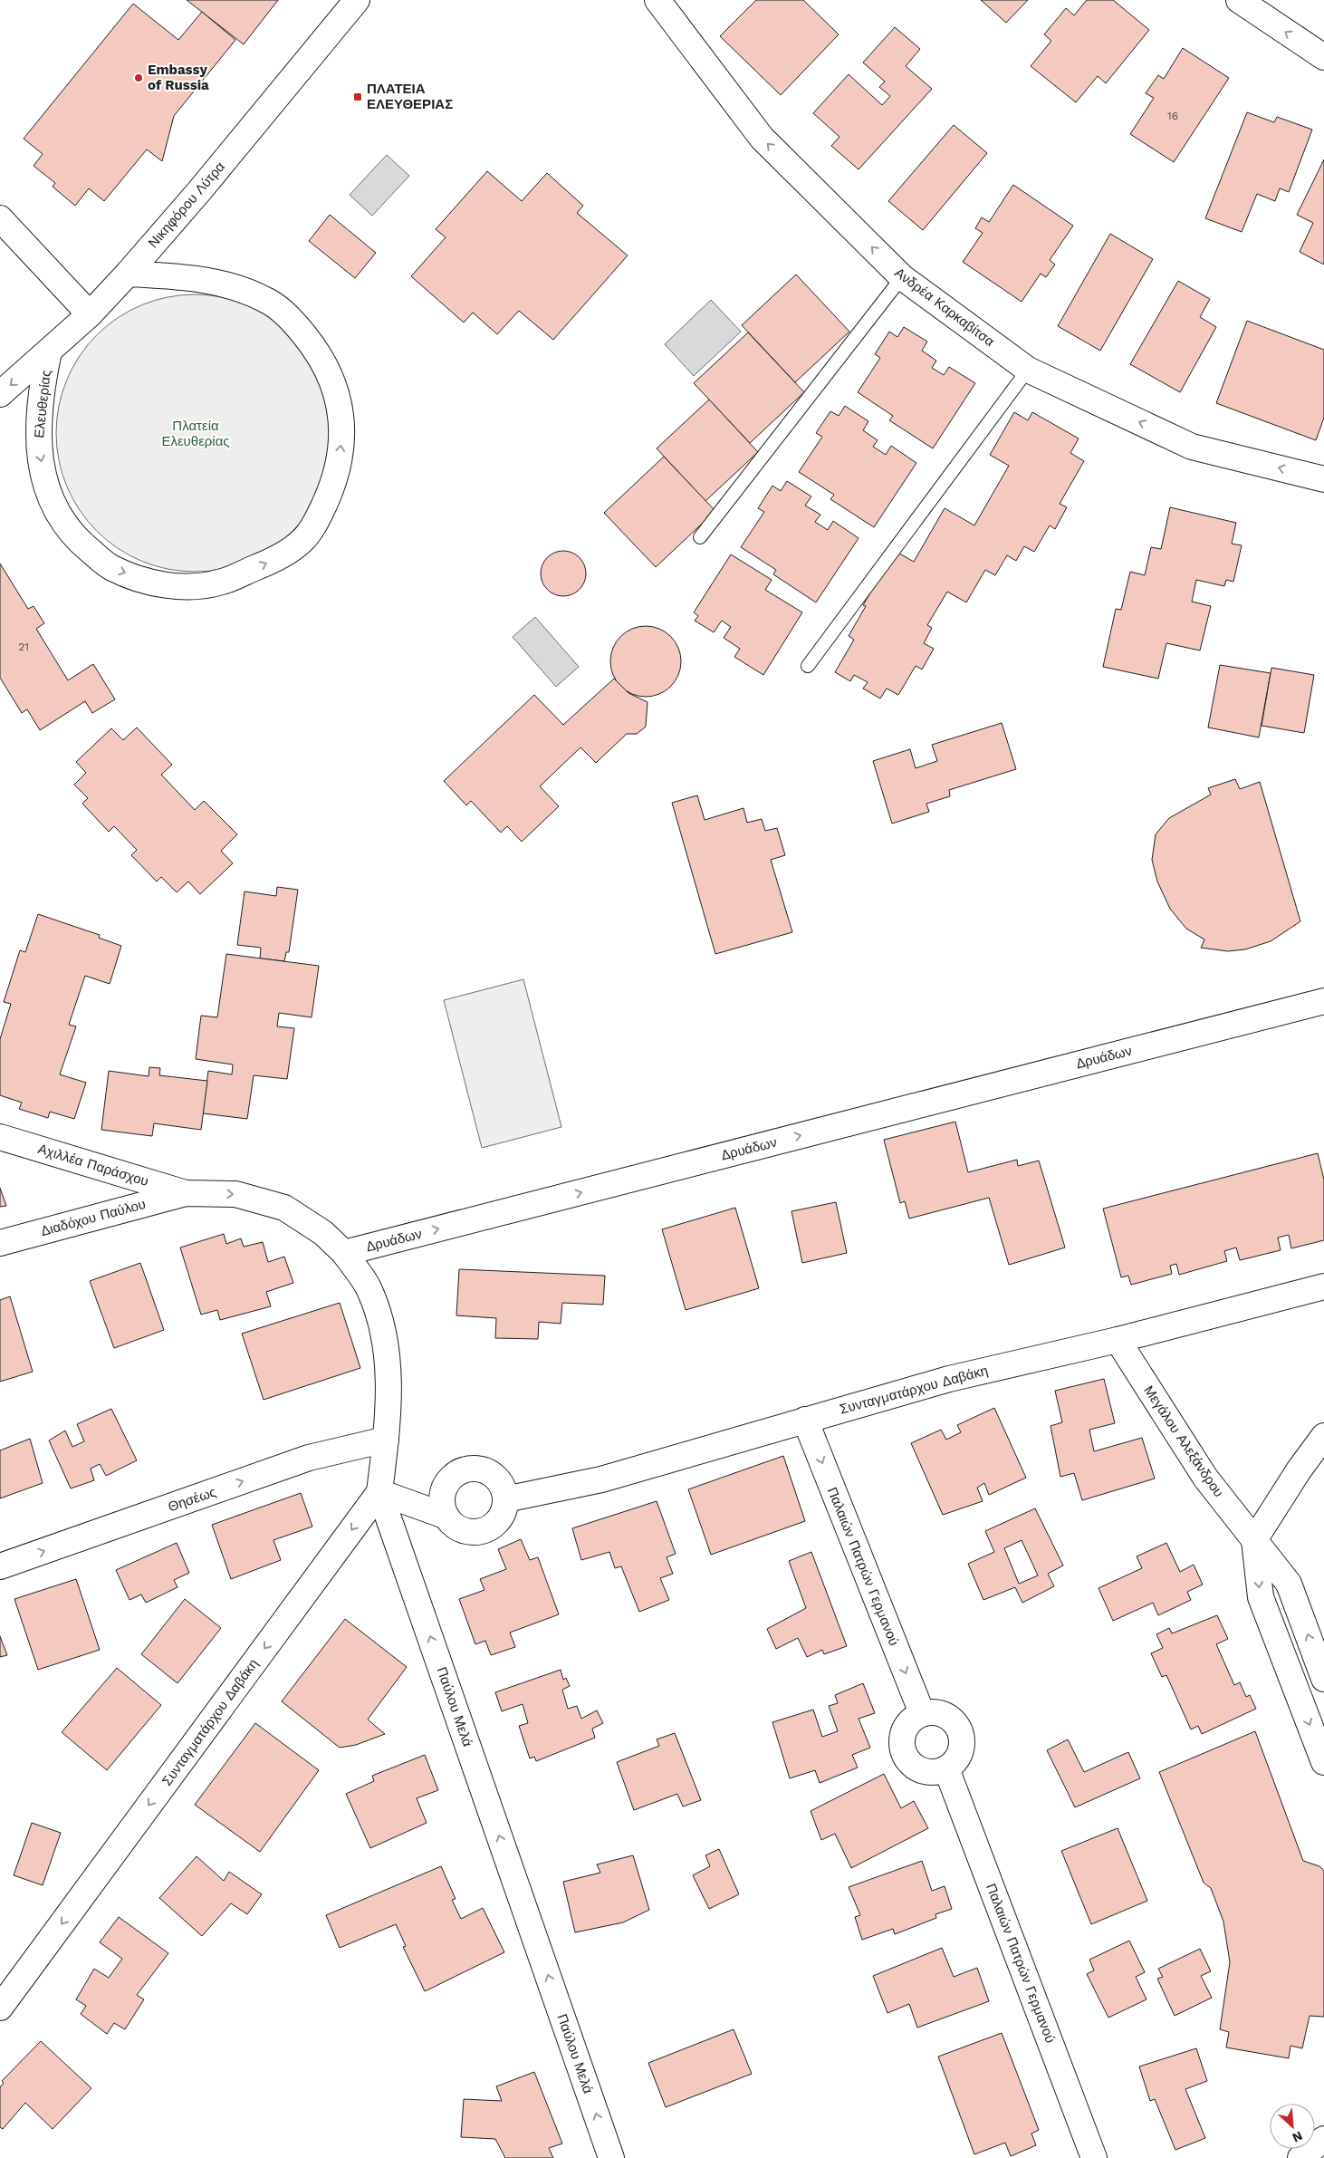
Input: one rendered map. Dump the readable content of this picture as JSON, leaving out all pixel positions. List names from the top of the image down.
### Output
{
  "streets": {
    "street": [
      "Νικηφόρου Λύτρα",
      "Ανδρέα Καρκαβίτσα",
      "Ελευθερίας",
      "Δρυάδων",
      "Αχιλλέα Παράσχου",
      "Διαδόχου Παύλου",
      "Συνταγματάρχου Δαβάκη",
      "Μεγάλου Αλεξάνδρου",
      "Θησέως",
      "Παλαιών Πατρών Γερμανού",
      "Παύλου Μελά"
    ]
  },
  "crossings": [
    ["Νικηφόρου Λύτρα", "Ελευθερίας"],
    ["Δρυάδων", "Παύλου Μελά"],
    ["Αχιλλέα Παράσχου", "Διαδόχου Παύλου"],
    ["Συνταγματάρχου Δαβάκη", "Μεγάλου Αλεξάνδρου"],
    ["Συνταγματάρχου Δαβάκη", "Παλαιών Πατρών Γερμανού"],
    ["Συνταγματάρχου Δαβάκη", "Παύλου Μελά"],
    ["Θησέως", "Παύλου Μελά"]
  ],
  "one_way": [
    "Ανδρέα Καρκαβίτσα",
    "Δρυάδων",
    "Συνταγματάρχου Δαβάκη",
    "Θησέως",
    "Παλαιών Πατρών Γερμανού",
    "Παύλου Μελά"
  ],
  "parks": ["Πλατεία Ελευθερίας"],
  "places": {
    "other": ["Embassy of Russia"],
    "transit": ["ΠΛΑΤΕΙΑ ΕΛΕΥΘΕΡΙΑΣ"]
  },
  "house_numbers": ["16", "21"],
  "north": "bottom right"
}
